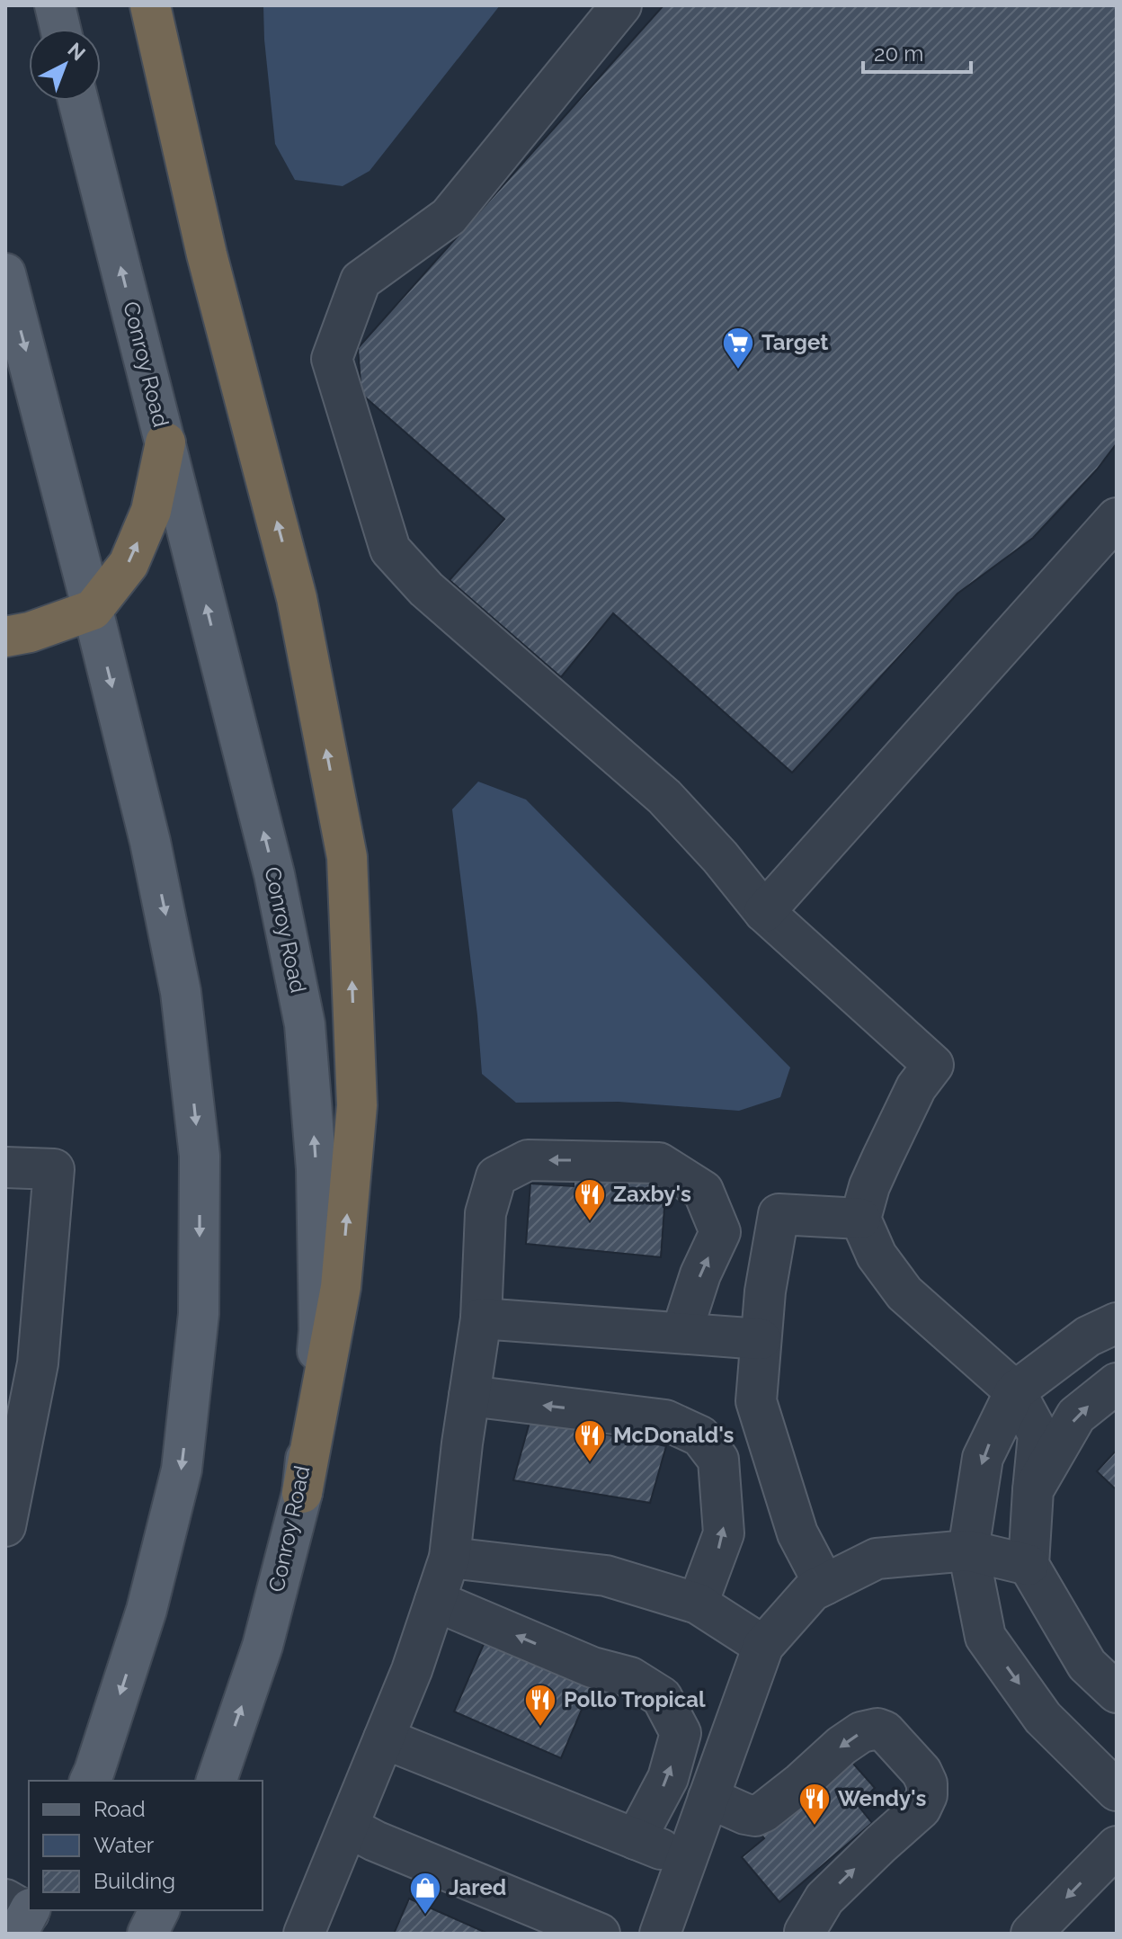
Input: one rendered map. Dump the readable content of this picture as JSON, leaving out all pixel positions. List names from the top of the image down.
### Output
{
  "streets": {
    "main road": ["Conroy Road"]
  },
  "places": {
    "supermarket": ["Target"],
    "restaurant": [
      "Zaxby's",
      "McDonald's",
      "Pollo Tropical",
      "Wendy's"
    ],
    "shop": ["Jared"]
  },
  "legend": ["Road", "Water", "Building"],
  "scale_bar": "20 m",
  "north": "top right"
}
